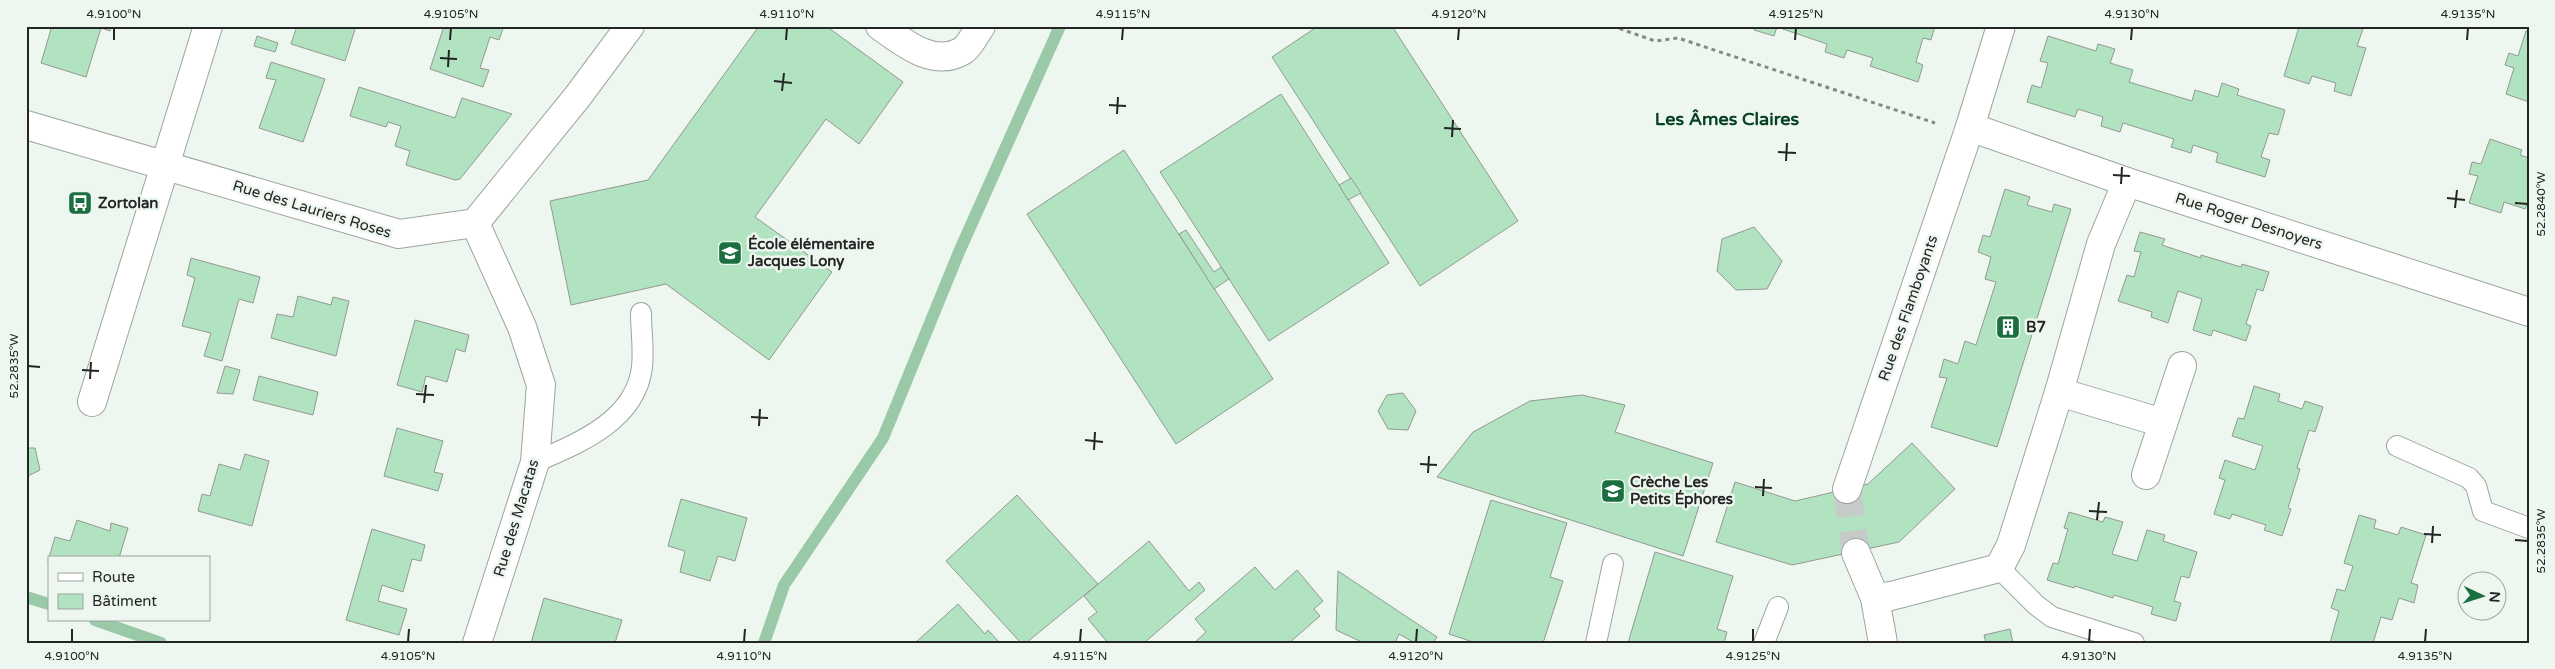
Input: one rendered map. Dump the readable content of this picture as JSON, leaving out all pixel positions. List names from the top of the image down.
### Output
{
  "streets": {
    "street": [
      "Rue des Lauriers Roses",
      "Rue Roger Desnoyers",
      "Rue des Flamboyants",
      "Rue des Macatas"
    ]
  },
  "crossings": [
    ["Rue des Lauriers Roses", "Rue des Macatas"],
    ["Rue Roger Desnoyers", "Rue des Flamboyants"]
  ],
  "districts": ["Les Âmes Claires"],
  "places": {
    "bus stop": ["Zortolan"],
    "school or university": ["École élémentaire Jacques Lony", "Crèche Les Petits Éphores"],
    "building": ["B7"]
  },
  "legend": ["Route", "Bâtiment"],
  "north": "right",
  "coordinates": [
    "4.9100°N",
    "4.9105°N",
    "4.9110°N",
    "4.9115°N",
    "4.9120°N",
    "4.9125°N",
    "4.9130°N",
    "4.9135°N",
    "52.2840°W",
    "52.2835°W"
  ]
}
